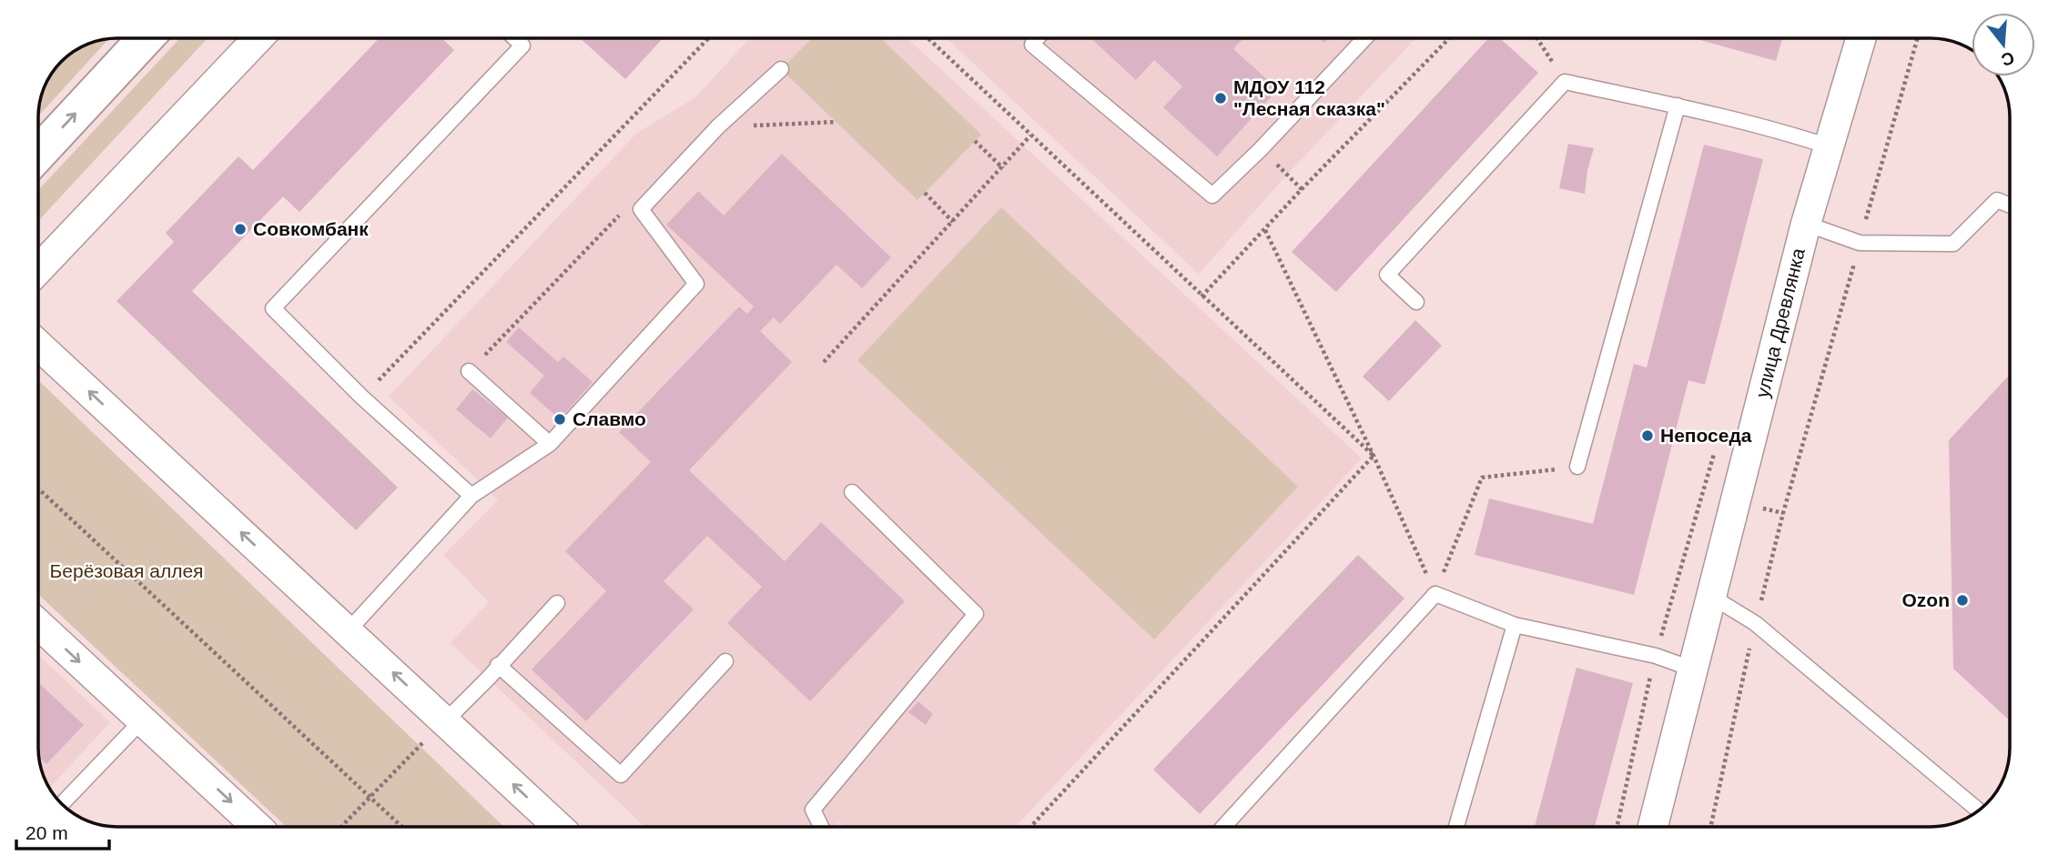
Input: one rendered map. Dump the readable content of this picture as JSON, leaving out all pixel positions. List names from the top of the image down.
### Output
{
  "streets": {
    "street": ["улица Древлянка"]
  },
  "parks": ["Берёзовая аллея"],
  "places": [
    "МДОУ 112 \"Лесная сказка\"",
    "Совкомбанк",
    "Славмо",
    "Непоседа",
    "Ozon"
  ],
  "scale_bar": "20 m",
  "north": "bottom"
}
